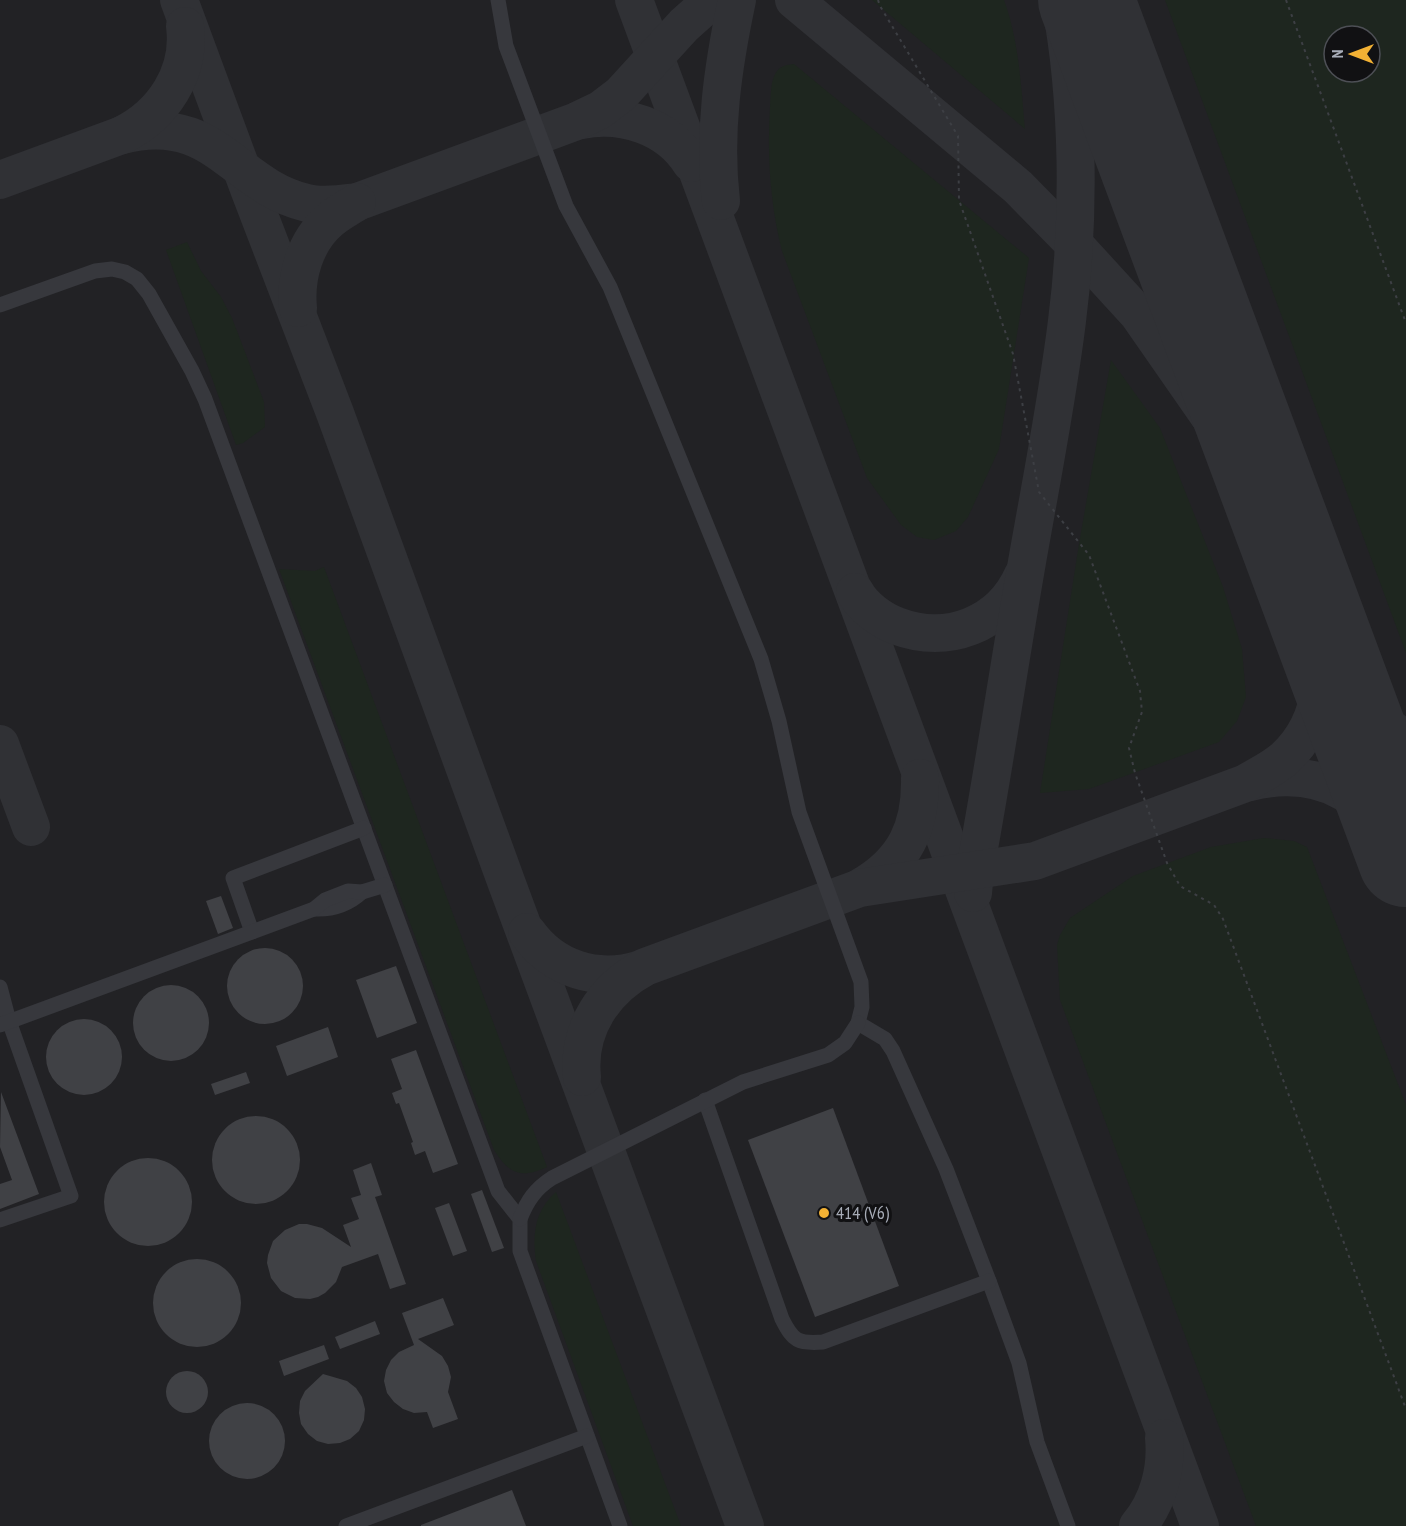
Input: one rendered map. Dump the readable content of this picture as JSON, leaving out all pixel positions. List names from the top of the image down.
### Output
{
  "places": ["414 (V6)"],
  "north": "left"
}
